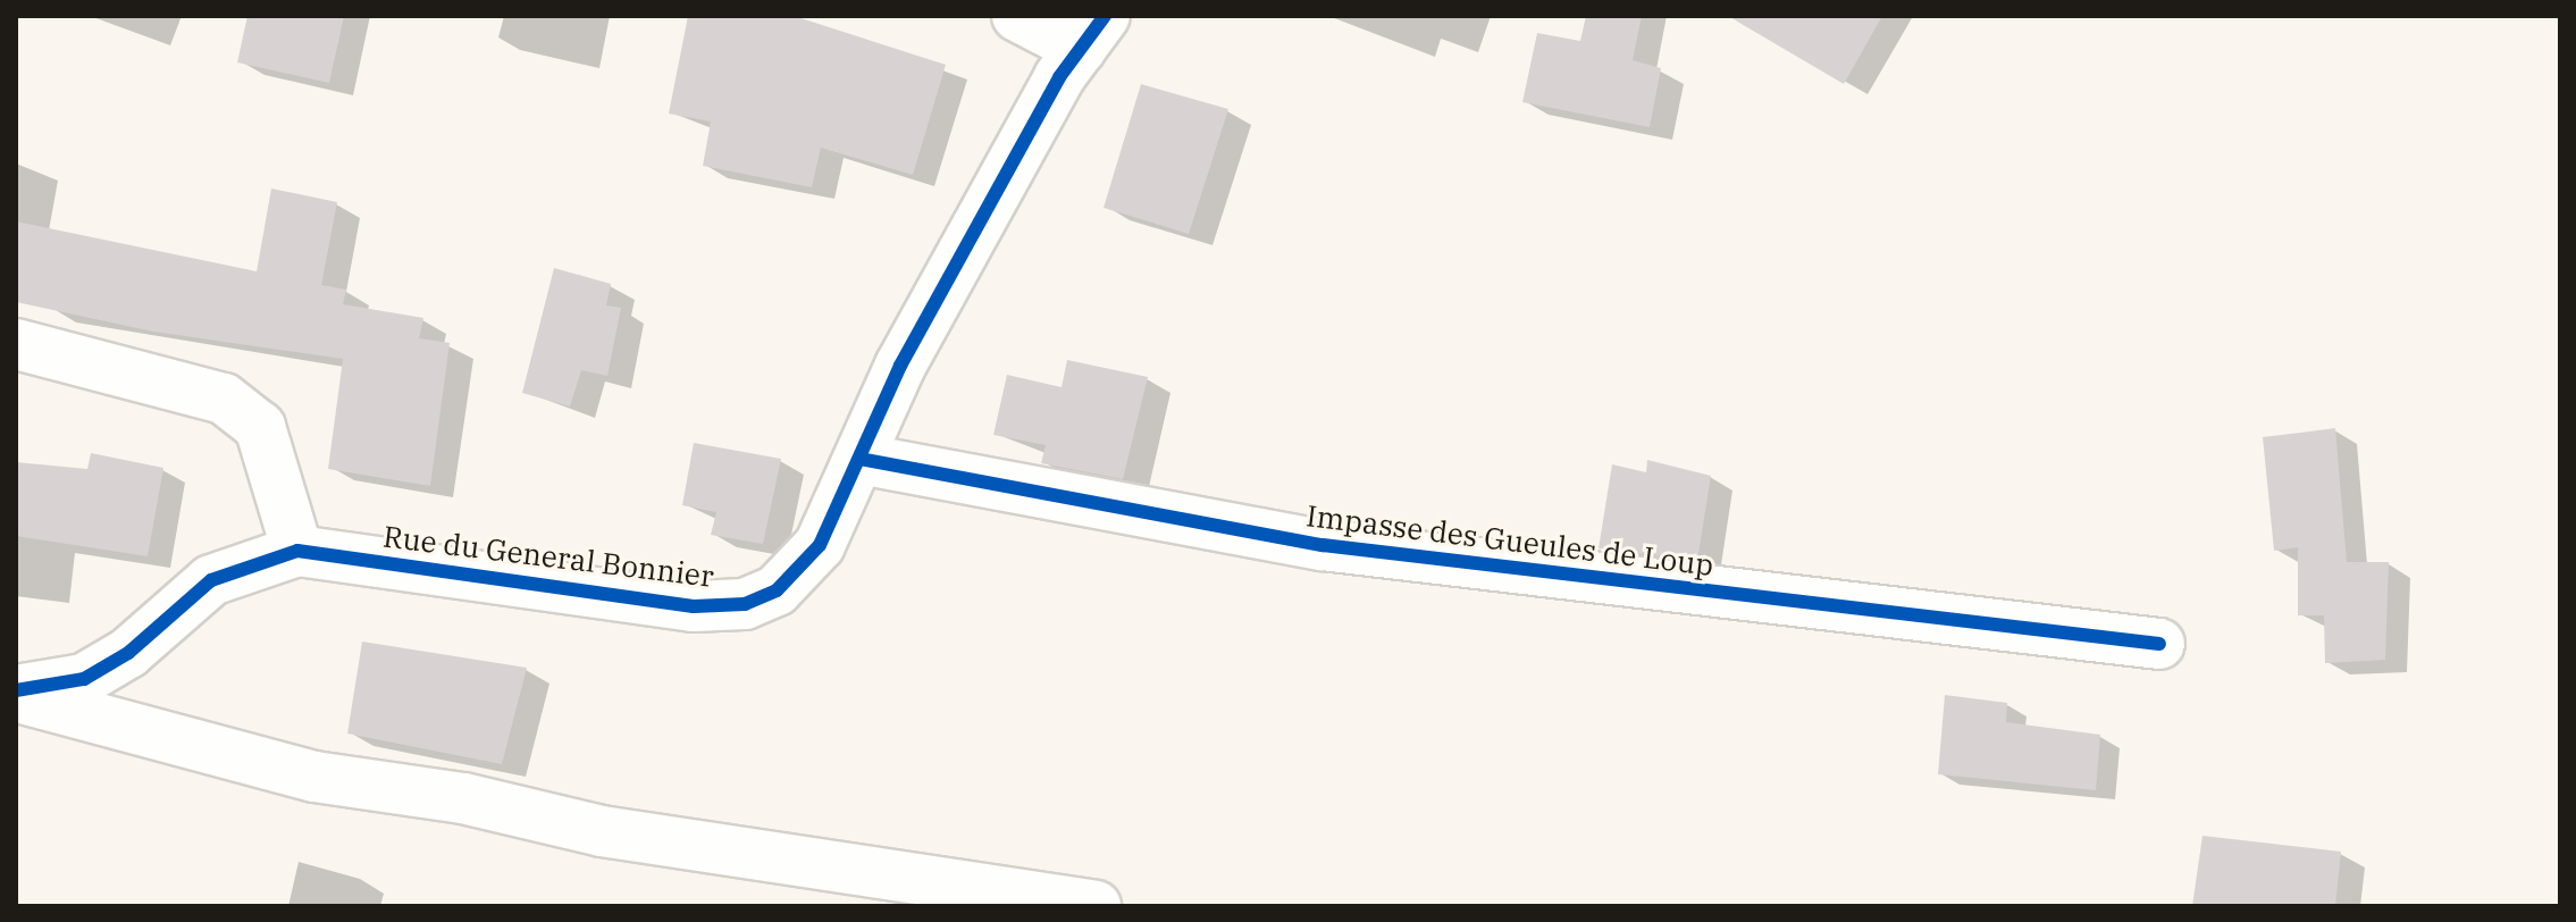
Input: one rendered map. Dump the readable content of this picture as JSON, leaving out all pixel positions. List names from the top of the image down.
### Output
{
  "streets": {
    "street": ["Impasse des Gueules de Loup", "Rue du General Bonnier"]
  },
  "crossings": [
    ["Impasse des Gueules de Loup", "Rue du General Bonnier"]
  ]
}
